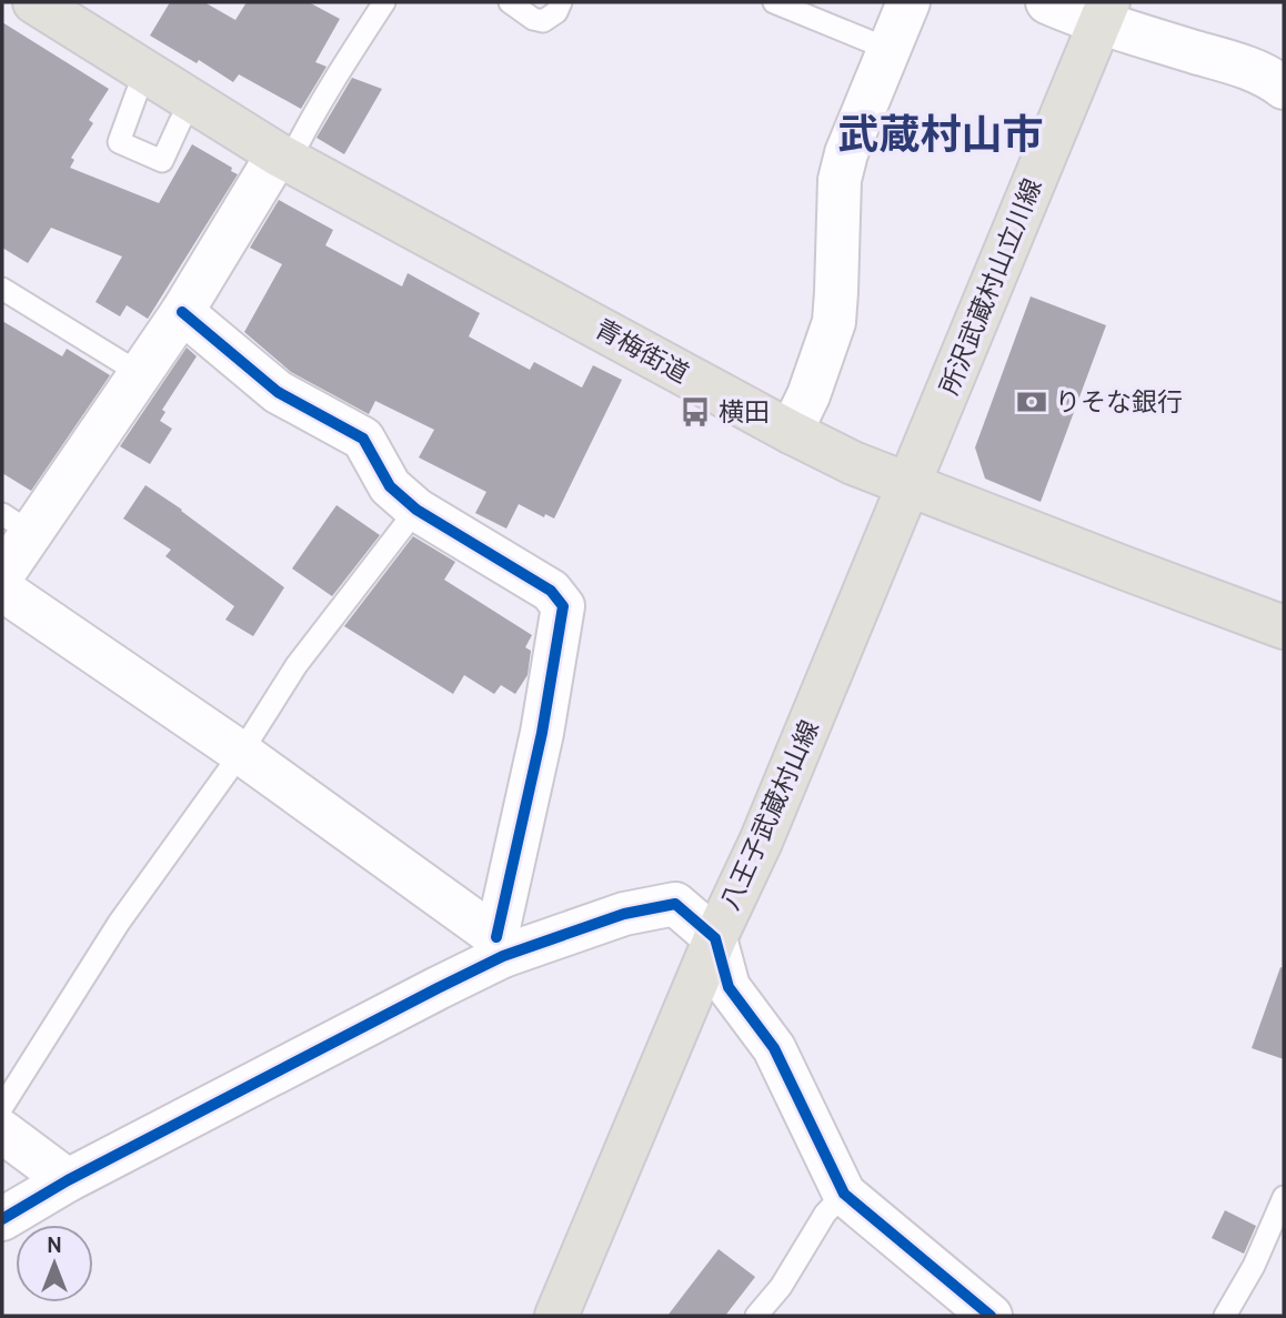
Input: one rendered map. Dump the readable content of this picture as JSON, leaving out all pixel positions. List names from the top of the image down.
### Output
{
  "streets": {
    "main road": ["所沢武蔵村山立川線", "青梅街道", "八王子武蔵村山線"]
  },
  "crossings": [
    ["所沢武蔵村山立川線", "青梅街道"],
    ["所沢武蔵村山立川線", "八王子武蔵村山線"],
    ["青梅街道", "八王子武蔵村山線"]
  ],
  "districts": ["武蔵村山市"],
  "places": {
    "bank": ["りそな銀行"],
    "bus stop": ["横田"]
  },
  "north": "top"
}
